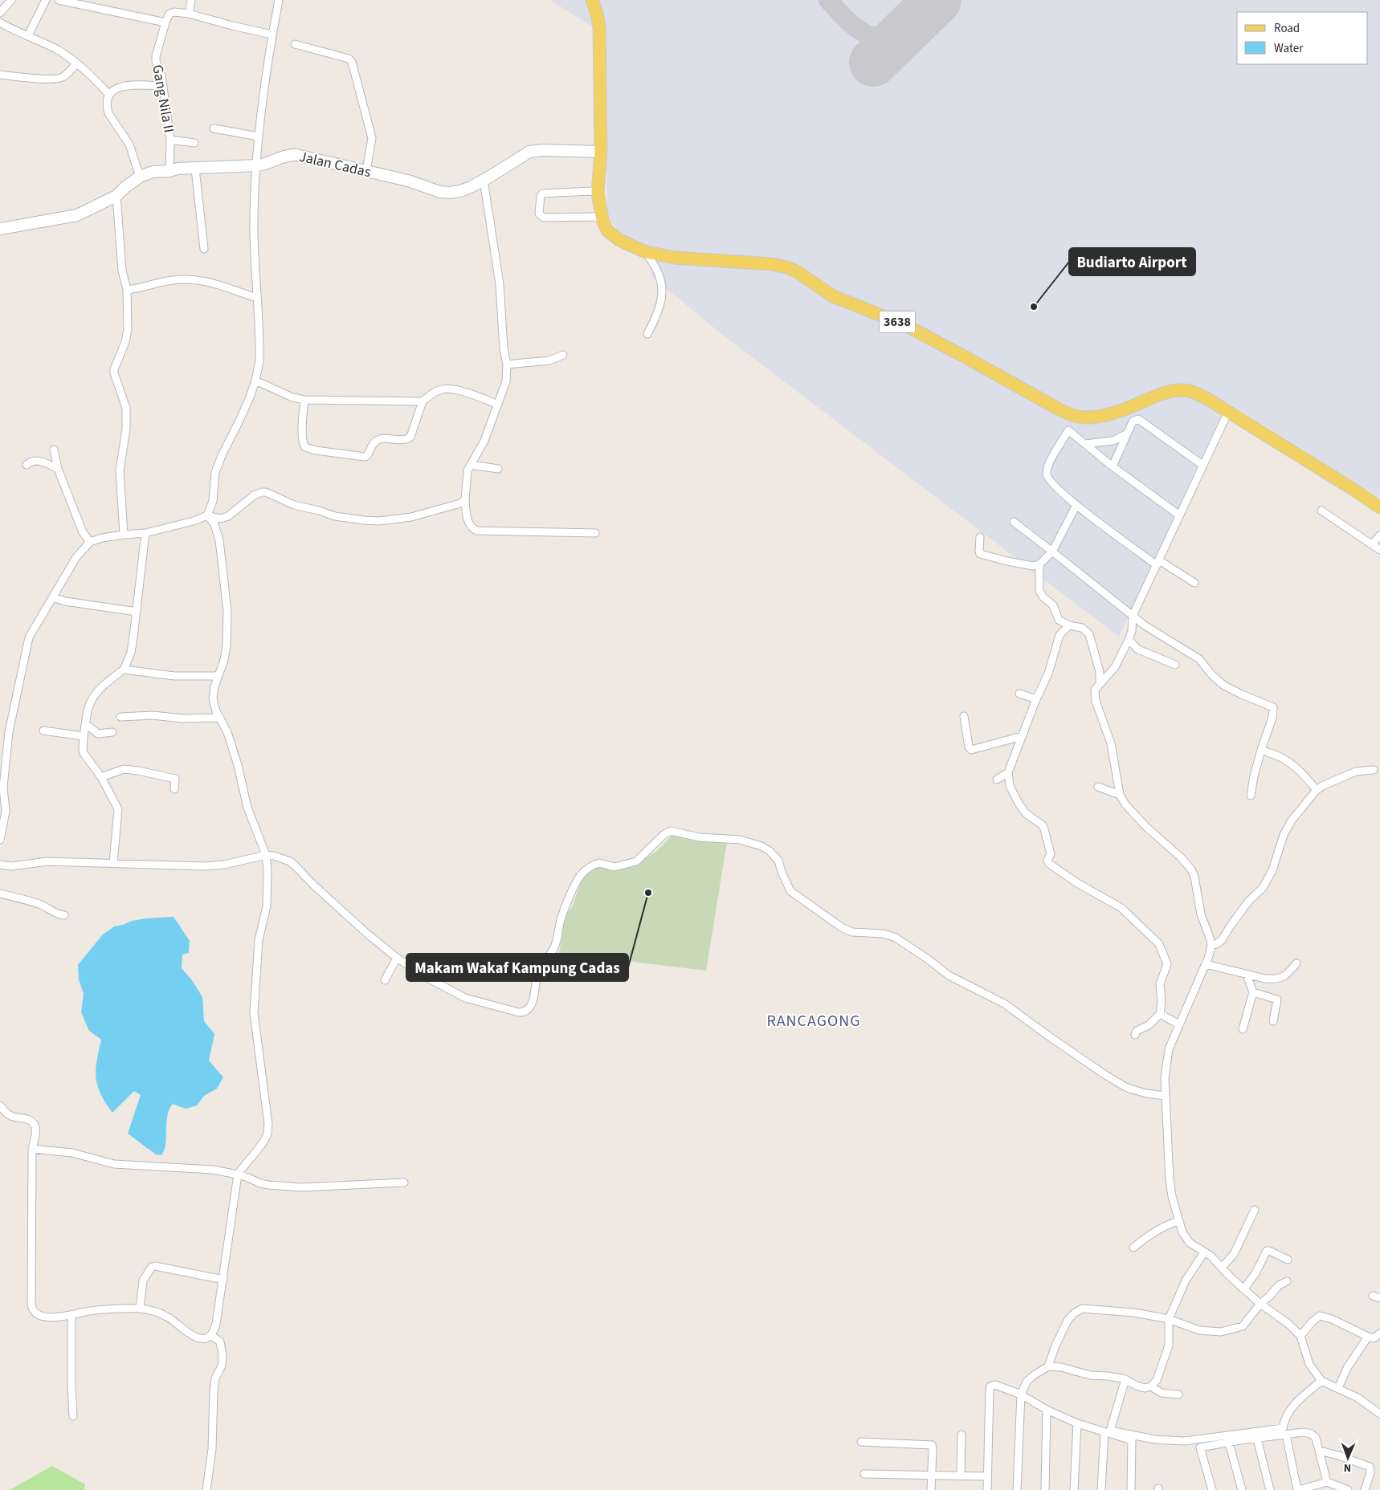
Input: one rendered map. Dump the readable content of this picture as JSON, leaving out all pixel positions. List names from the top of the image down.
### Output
{
  "streets": {
    "main road": ["3638"],
    "street": ["Gang Nila II", "Jalan Cadas"]
  },
  "crossings": [
    ["Gang Nila II", "Jalan Cadas"],
    ["Jalan Cadas", "3638"]
  ],
  "districts": ["RANCAGONG"],
  "places": ["Budiarto Airport", "Makam Wakaf Kampung Cadas"],
  "legend": ["Road", "Water"],
  "north": "bottom"
}
